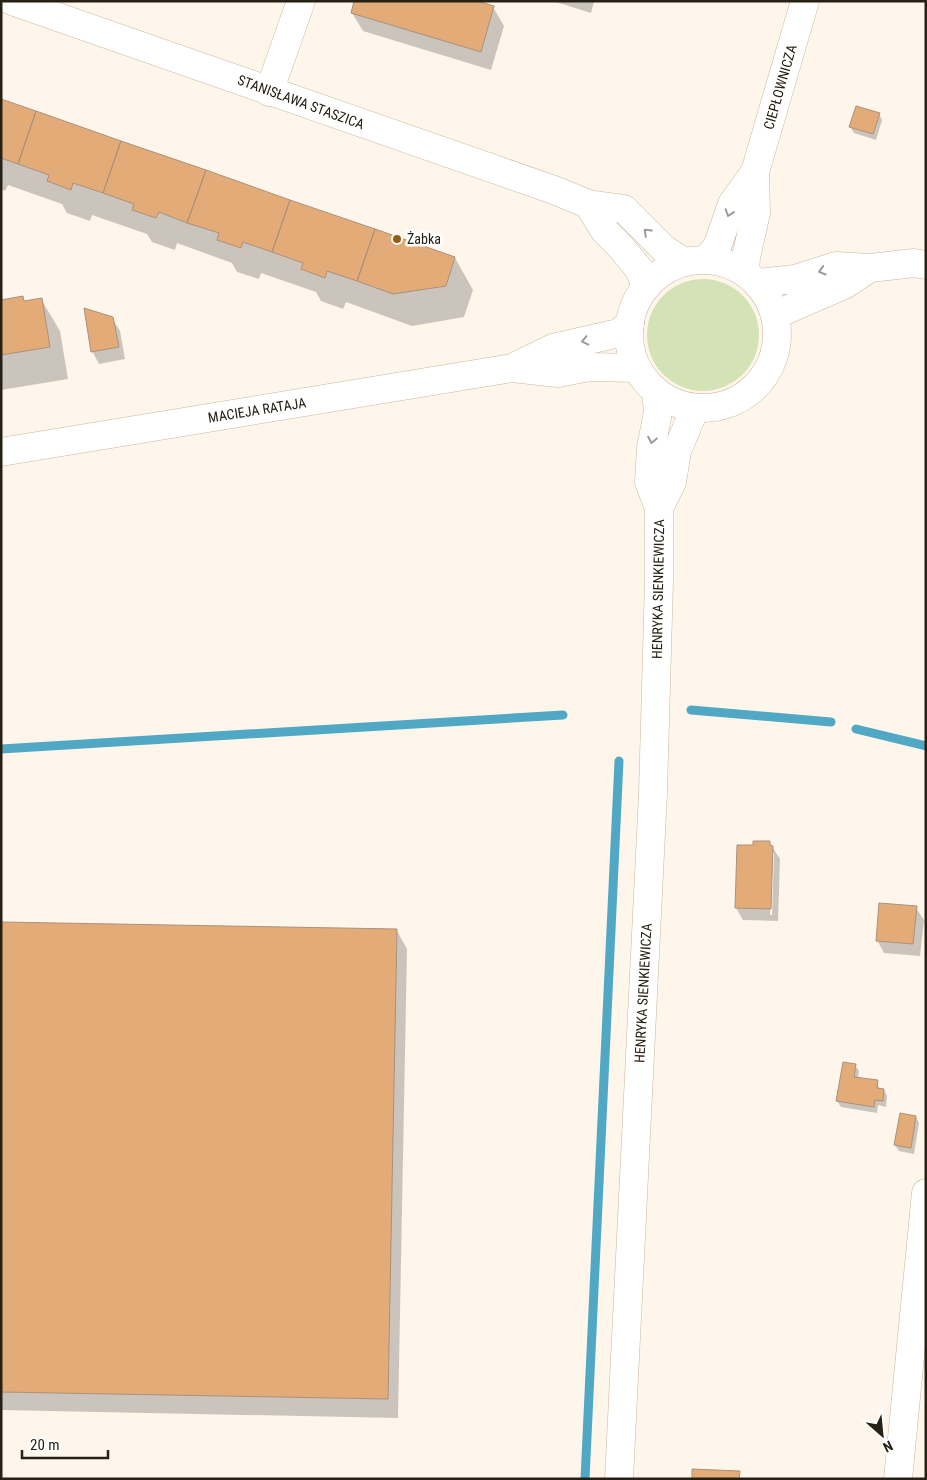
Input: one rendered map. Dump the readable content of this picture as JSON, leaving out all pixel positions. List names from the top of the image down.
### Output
{
  "streets": {
    "street": [
      "CIEPŁOWNICZA",
      "STANISŁAWA STASZICA",
      "MACIEJA RATAJA",
      "HENRYKA SIENKIEWICZA"
    ]
  },
  "crossings": [
    ["CIEPŁOWNICZA", "STANISŁAWA STASZICA"],
    ["CIEPŁOWNICZA", "MACIEJA RATAJA"],
    ["CIEPŁOWNICZA", "HENRYKA SIENKIEWICZA"],
    ["STANISŁAWA STASZICA", "MACIEJA RATAJA"],
    ["STANISŁAWA STASZICA", "HENRYKA SIENKIEWICZA"],
    ["MACIEJA RATAJA", "HENRYKA SIENKIEWICZA"]
  ],
  "places": ["Żabka"],
  "scale_bar": "20 m",
  "north": "bottom right"
}
